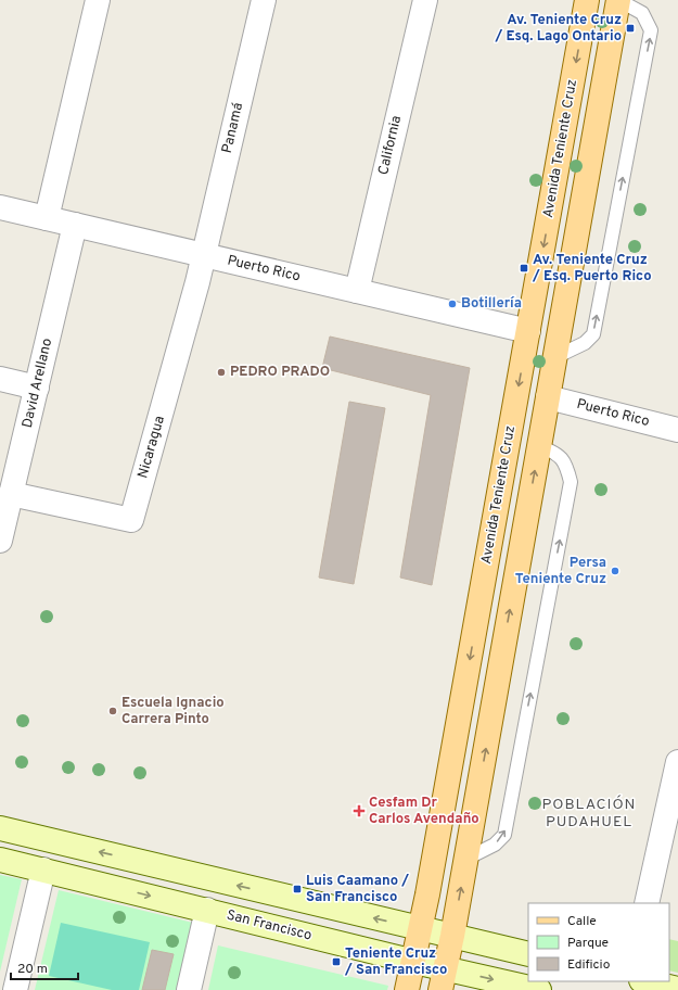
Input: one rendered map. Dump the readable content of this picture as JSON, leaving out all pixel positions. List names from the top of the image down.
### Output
{
  "streets": {
    "main road": ["Avenida Teniente Cruz", "San Francisco"],
    "street": [
      "Panamá",
      "California",
      "Puerto Rico",
      "David Arellano",
      "Nicaragua"
    ]
  },
  "crossings": [
    ["Panamá", "Puerto Rico"],
    ["Panamá", "Nicaragua"],
    ["California", "Puerto Rico"],
    ["Avenida Teniente Cruz", "Puerto Rico"],
    ["Avenida Teniente Cruz", "San Francisco"],
    ["Puerto Rico", "David Arellano"],
    ["Puerto Rico", "Nicaragua"],
    ["David Arellano", "Nicaragua"]
  ],
  "districts": ["POBLACIÓN PUDAHUEL"],
  "places": {
    "transit": [
      "Av. Teniente Cruz / Esq. Lago Ontario",
      "Av. Teniente Cruz / Esq. Puerto Rico",
      "Luis Caamano / San Francisco",
      "Teniente Cruz / San Francisco"
    ],
    "other": [
      "Botillería",
      "PEDRO PRADO",
      "Persa Teniente Cruz",
      "Escuela Ignacio Carrera Pinto"
    ],
    "health": ["Cesfam Dr Carlos Avendaño"]
  },
  "legend": ["Calle", "Parque", "Edificio"],
  "scale_bar": "20 m"
}
